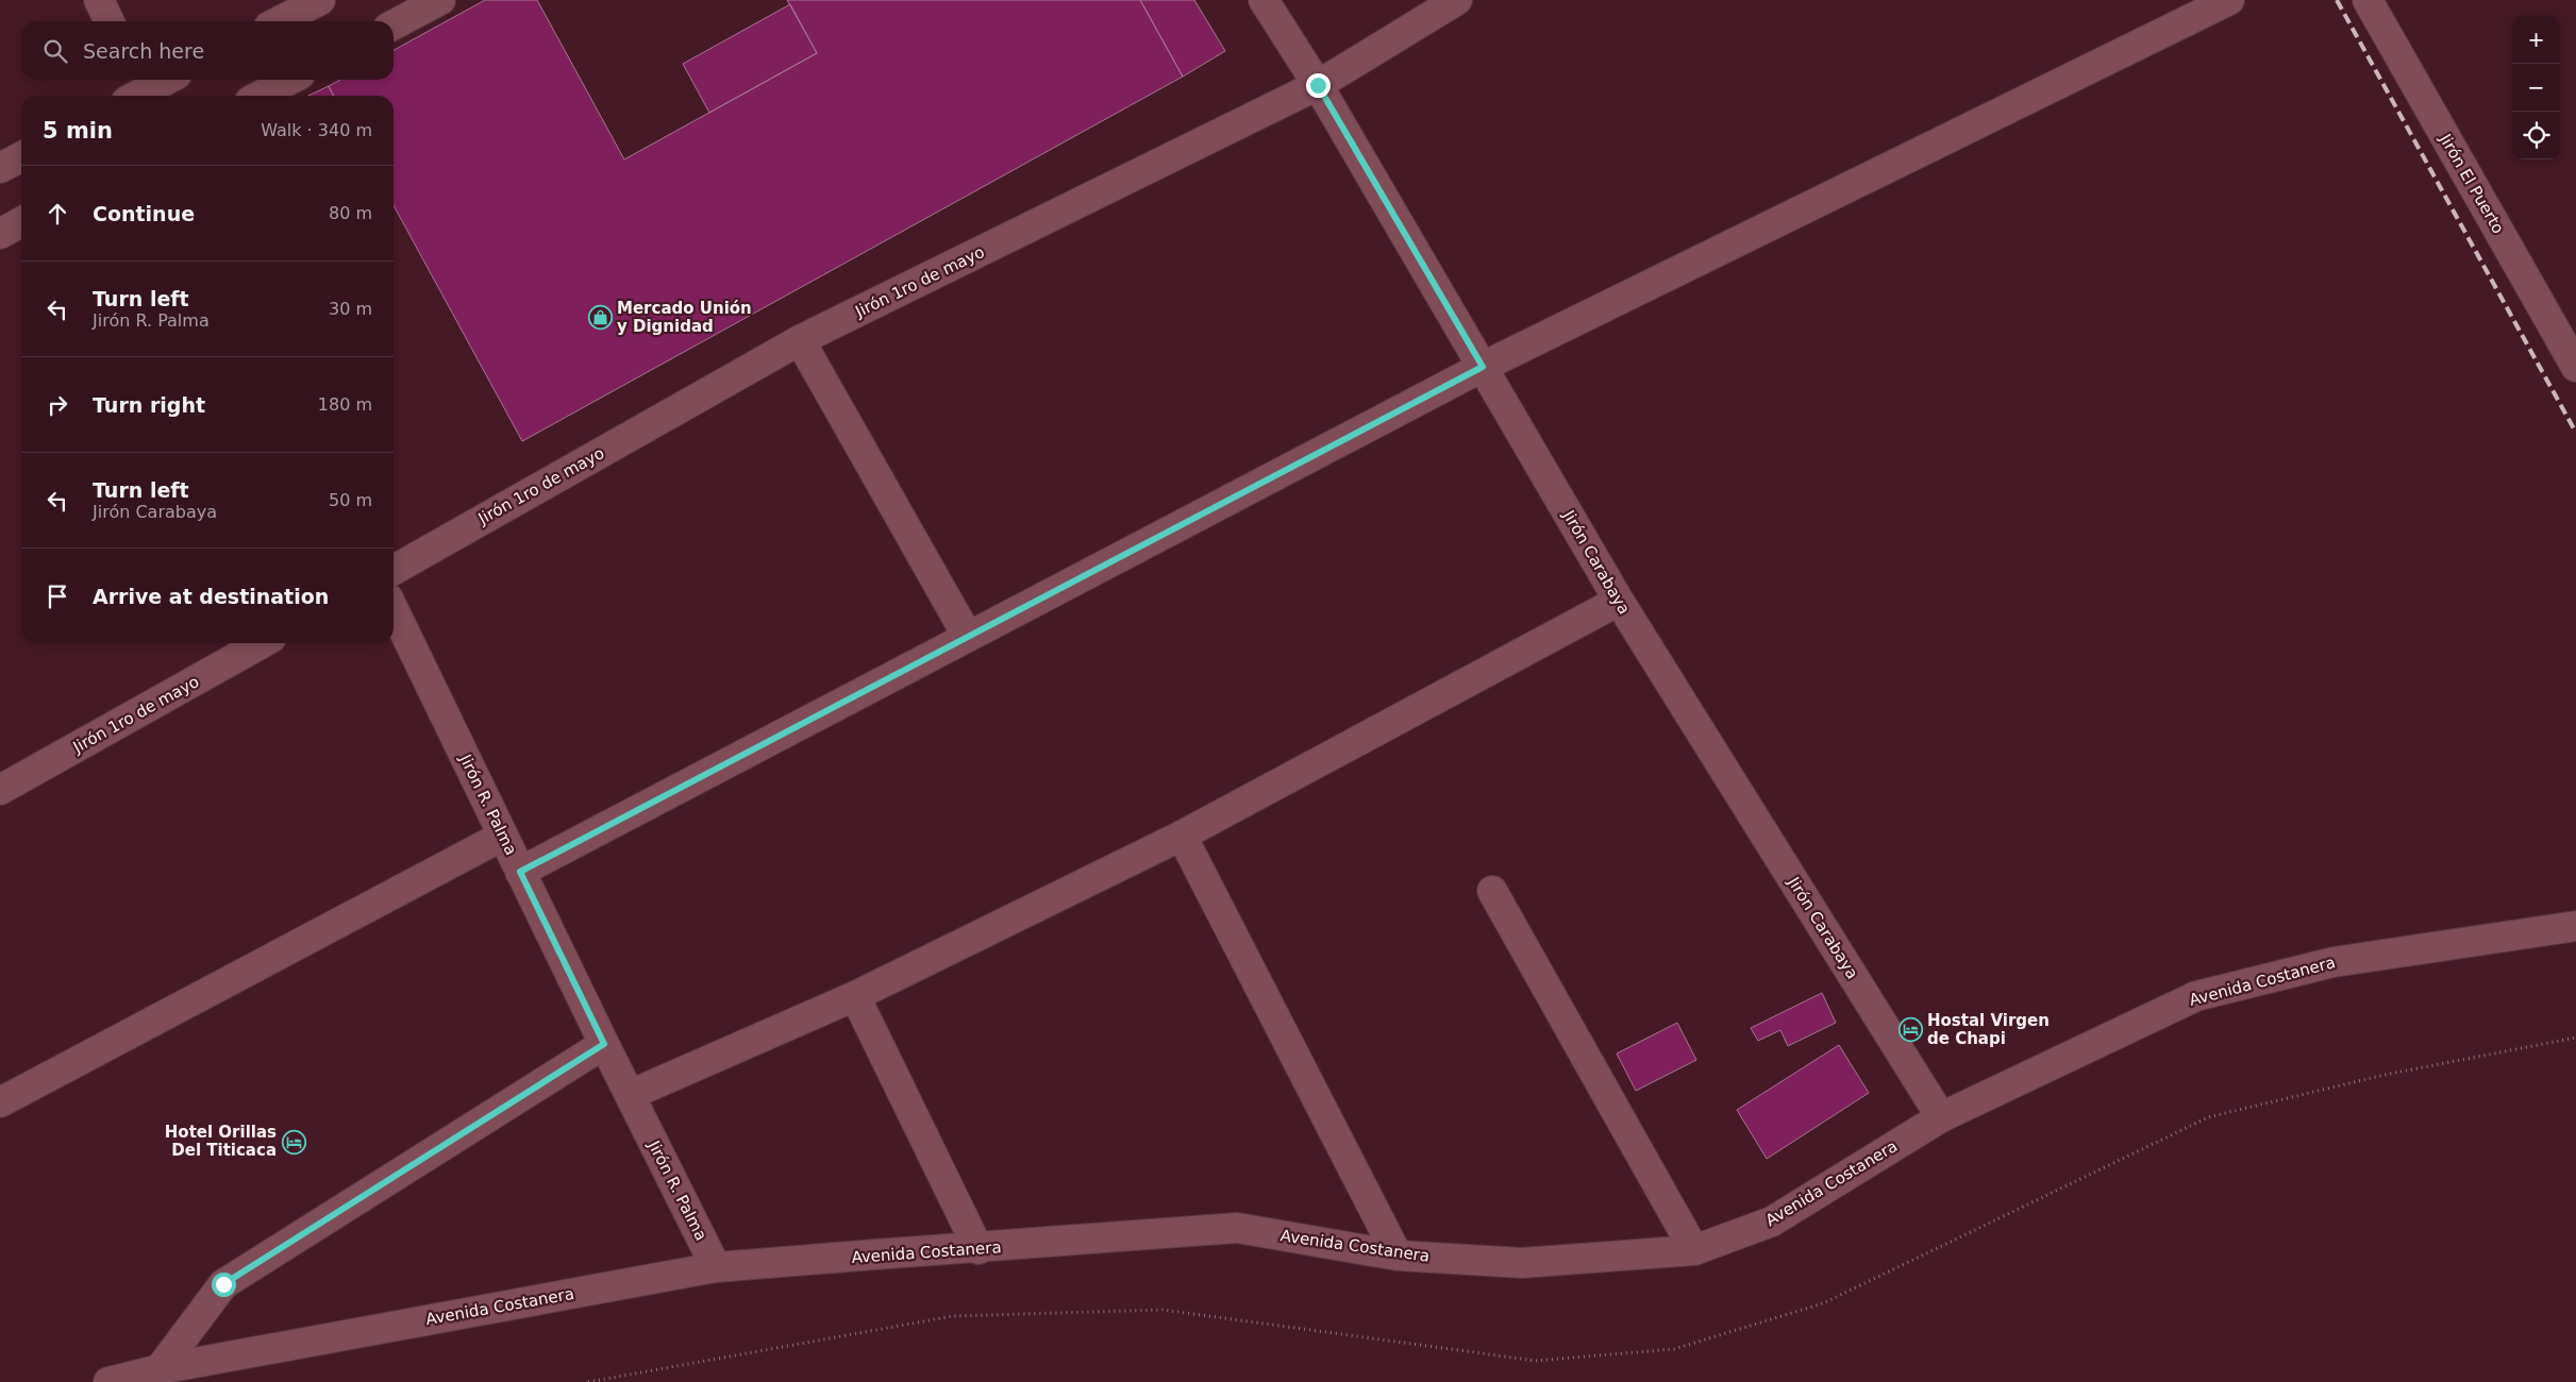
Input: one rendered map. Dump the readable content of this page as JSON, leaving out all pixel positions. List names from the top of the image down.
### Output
{
  "streets": {
    "street": [
      "Jirón El Puerto",
      "Jirón 1ro de mayo",
      "Jirón Carabaya",
      "Jirón R. Palma",
      "Avenida Costanera"
    ]
  },
  "crossings": [
    ["Jirón 1ro de mayo", "Jirón Carabaya"],
    ["Jirón Carabaya", "Avenida Costanera"],
    ["Jirón R. Palma", "Avenida Costanera"]
  ],
  "places": {
    "shop": ["Mercado Unión y Dignidad"],
    "hotel": ["Hostal Virgen de Chapi", "Hotel Orillas Del Titicaca"]
  },
  "page": {
    "map_buttons": ["+", "−"],
    "search": "Search here",
    "heading": ["5 min", "Walk · 340 m"],
    "list": [
      ["Continue", "80 m"],
      ["Turn left", "Jirón R. Palma", "30 m"],
      ["Turn right", "180 m"],
      ["Turn left", "Jirón Carabaya", "50 m"],
      "Arrive at destination"
    ]
  }
}
